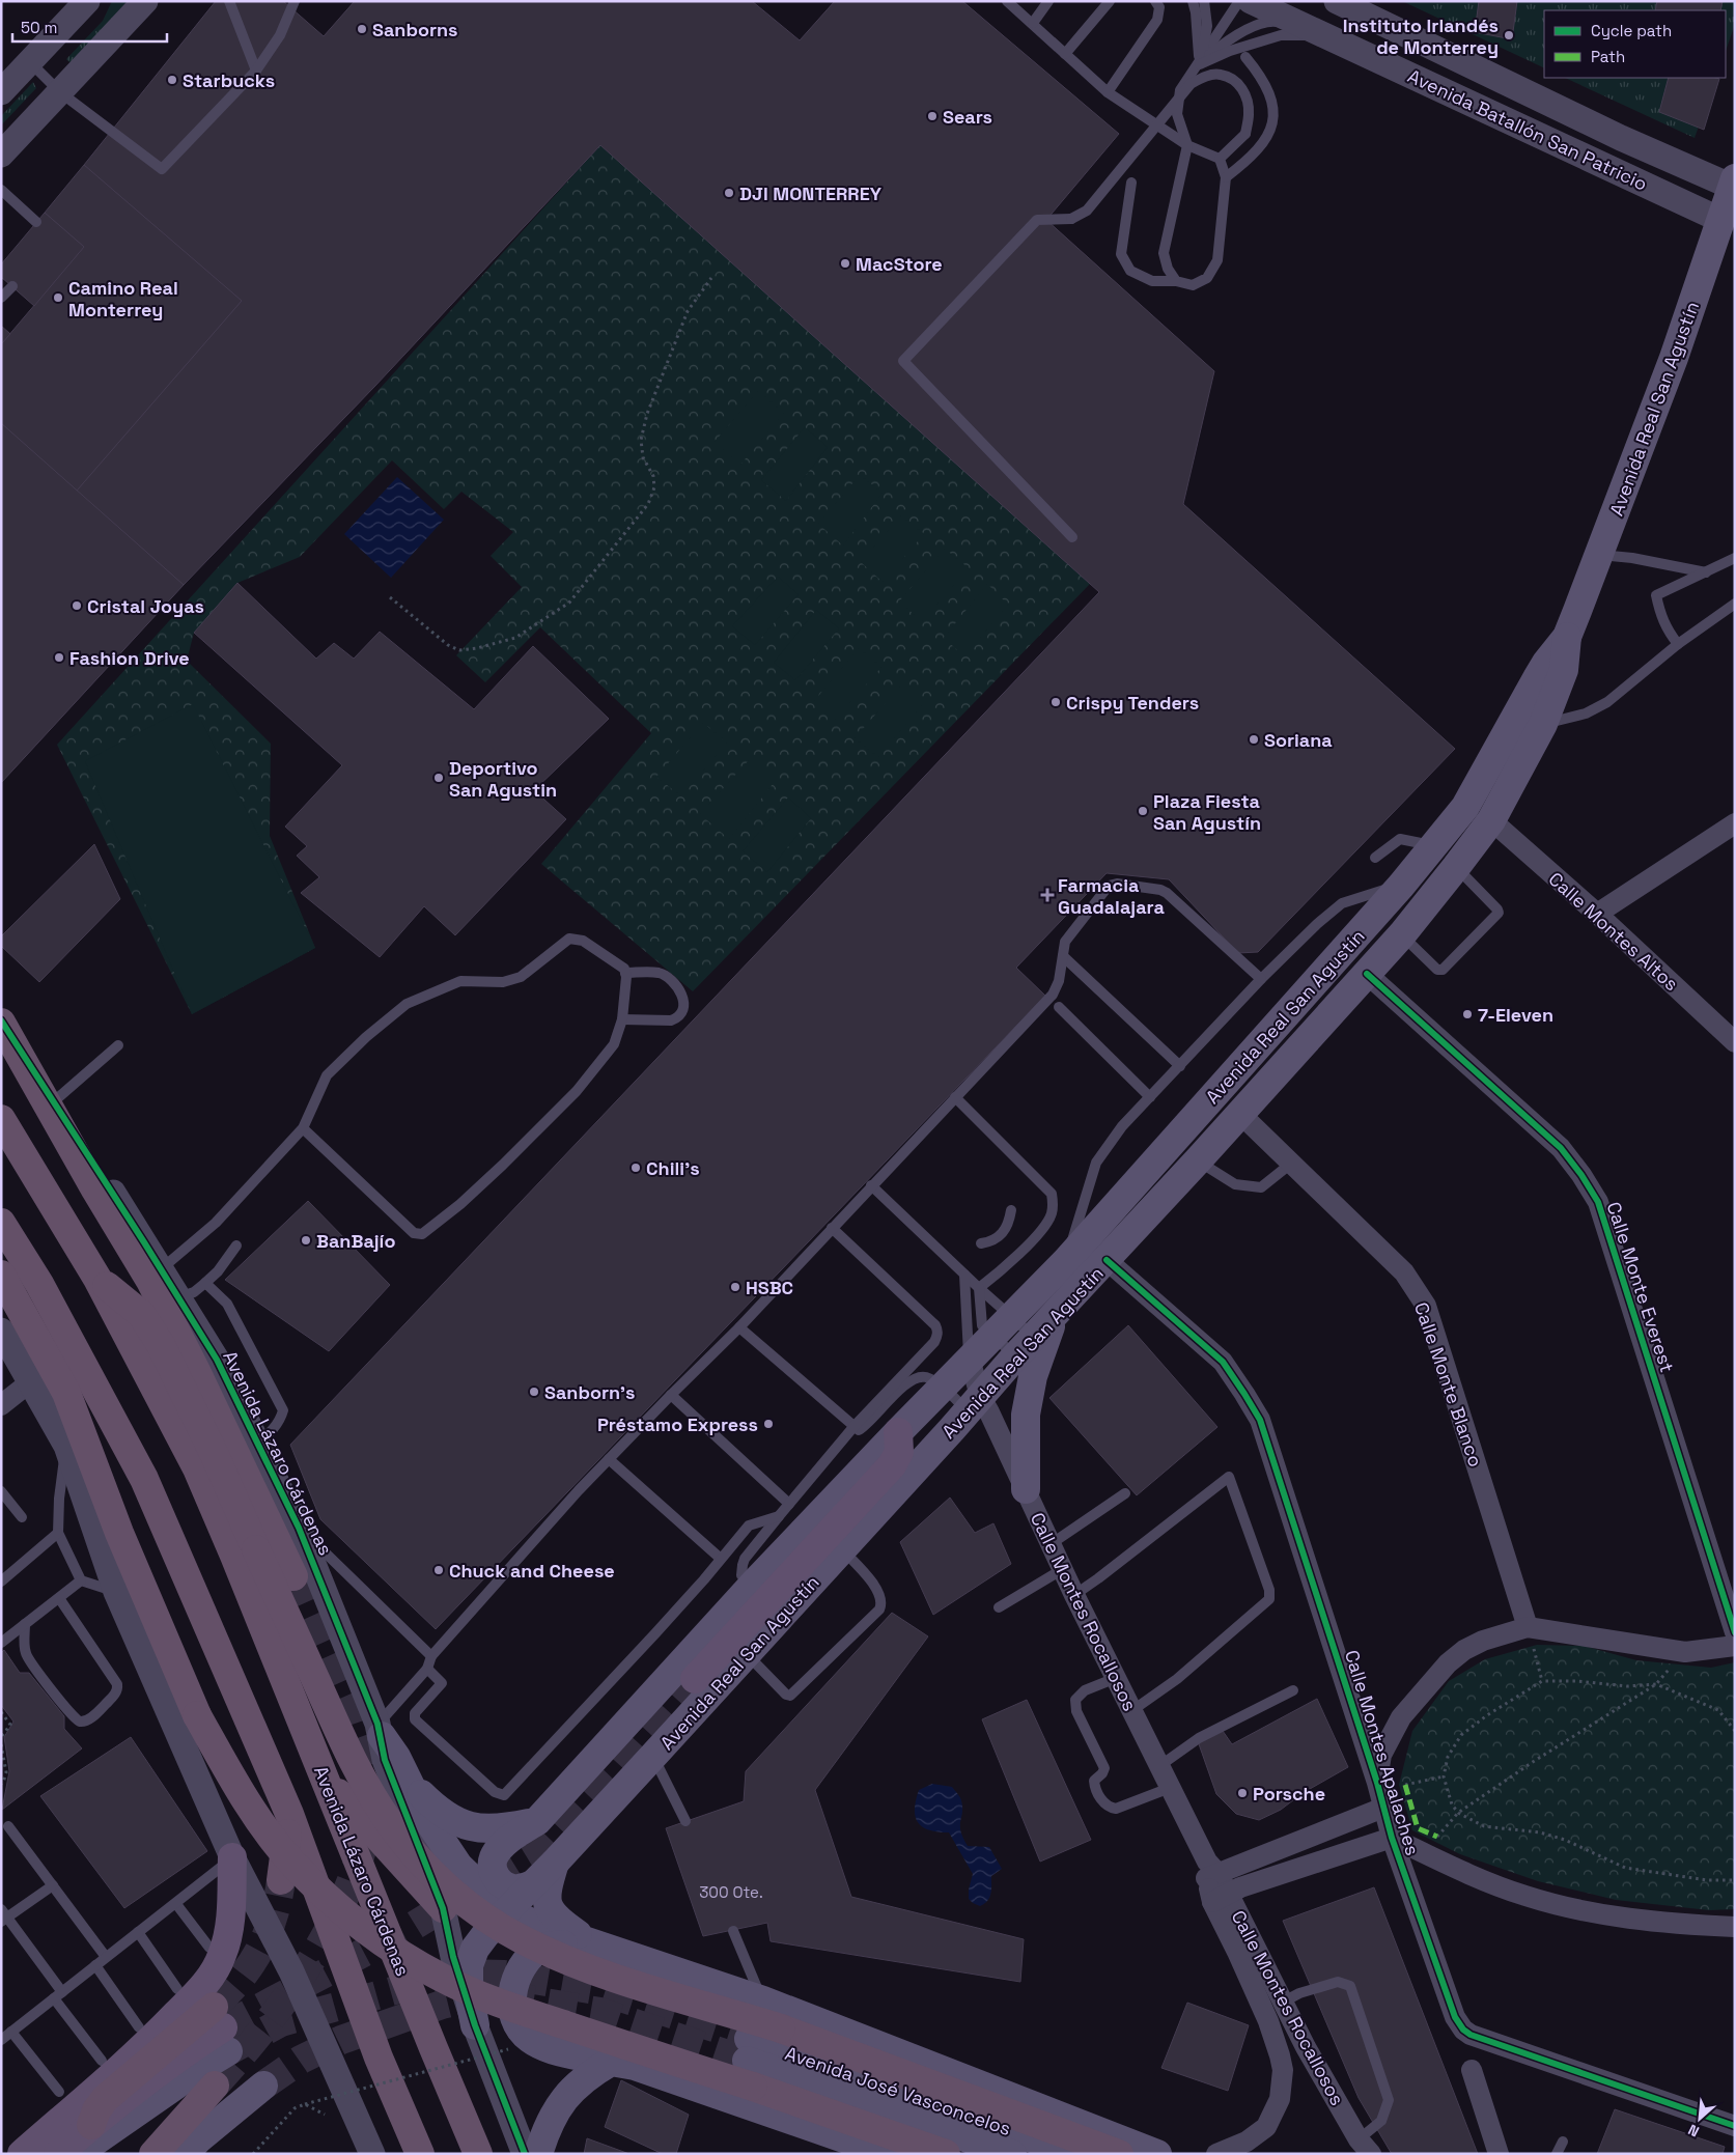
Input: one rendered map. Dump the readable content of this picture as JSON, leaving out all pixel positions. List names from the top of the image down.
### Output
{
  "streets": {
    "highway": ["Avenida Lázaro Cárdenas"],
    "main road": ["Avenida Real San Agustín", "Avenida José Vasconcelos"],
    "street": [
      "Avenida Batallón San Patricio",
      "Calle Montes Altos",
      "Calle Monte Everest",
      "Calle Monte Blanco",
      "Calle Montes Rocallosos",
      "Calle Montes Apalaches"
    ]
  },
  "crossings": [
    ["Avenida Batallón San Patricio", "Avenida Real San Agustín"],
    ["Avenida Real San Agustín", "Calle Montes Altos"],
    ["Avenida Real San Agustín", "Calle Monte Everest"],
    ["Avenida Real San Agustín", "Calle Monte Blanco"],
    ["Avenida Real San Agustín", "Avenida Lázaro Cárdenas"],
    ["Avenida Real San Agustín", "Calle Montes Rocallosos"],
    ["Avenida Real San Agustín", "Calle Montes Apalaches"]
  ],
  "places": {
    "other": [
      "Sanborns",
      "Instituto Irlandés de Monterrey",
      "Starbucks",
      "Sears",
      "DJI MONTERREY",
      "MacStore",
      "Camino Real Monterrey",
      "Cristal Joyas",
      "Fashion Drive",
      "Crispy Tenders",
      "Soriana",
      "Deportivo San Agustin",
      "Plaza Fiesta San Agustín",
      "7-Eleven",
      "Chili's",
      "BanBajío",
      "HSBC",
      "Sanborn's",
      "Préstamo Express",
      "Chuck and Cheese",
      "Porsche"
    ],
    "health": ["Farmacia Guadalajara"]
  },
  "house_numbers": ["300 Ote."],
  "legend": ["Cycle path", "Path"],
  "scale_bar": "50 m",
  "north": "bottom left"
}
